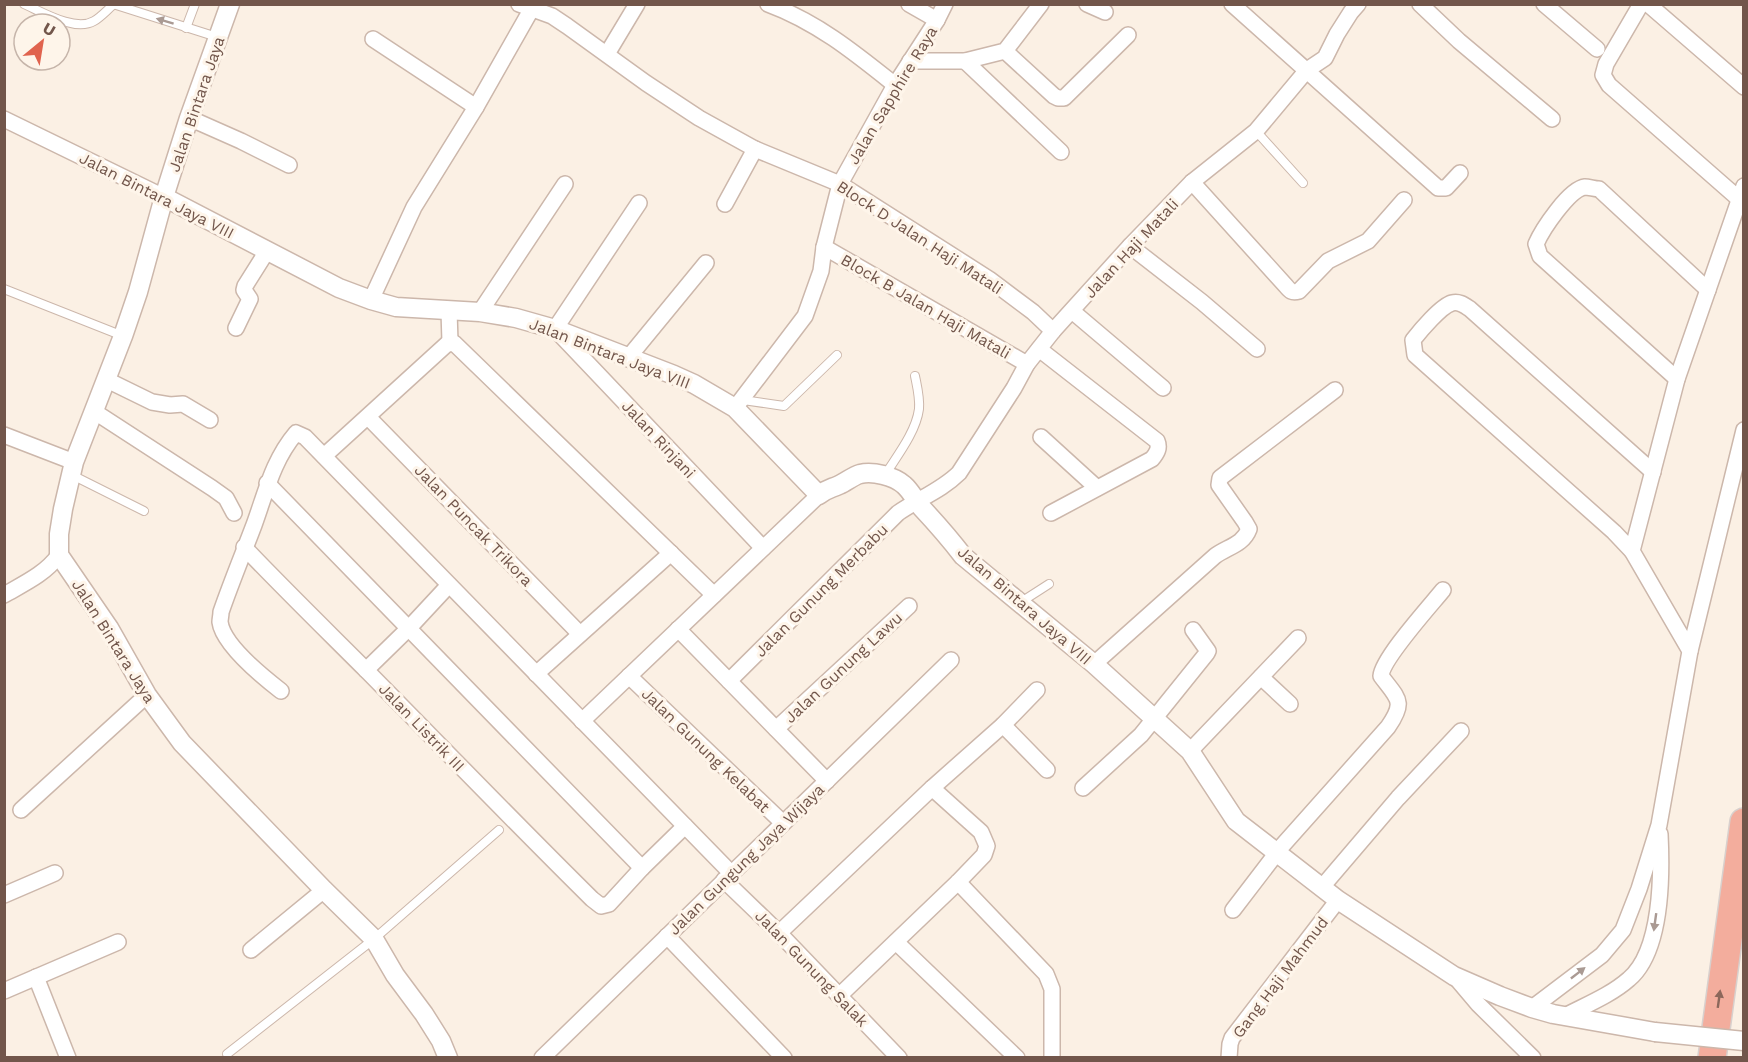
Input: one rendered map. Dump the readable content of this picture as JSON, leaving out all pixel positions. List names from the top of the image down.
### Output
{
  "streets": {
    "street": [
      "Jalan Sapphire Raya",
      "Jalan Bintara Jaya",
      "Jalan Bintara Jaya VIII",
      "Block D Jalan Haji Matali",
      "Jalan Haji Matali",
      "Block B Jalan Haji Matali",
      "Jalan Rinjani",
      "Jalan Puncak Trikora",
      "Jalan Gunung Merbabu",
      "Jalan Gunung Lawu",
      "Jalan Listrik III",
      "Jalan Gunung Kelabat",
      "Jalan Gungung Jaya Wijaya",
      "Jalan Gunung Salak",
      "Gang Haji Mahmud"
    ]
  },
  "crossings": [
    ["Jalan Sapphire Raya", "Jalan Bintara Jaya VIII"],
    ["Jalan Sapphire Raya", "Block D Jalan Haji Matali"],
    ["Jalan Sapphire Raya", "Block B Jalan Haji Matali"],
    ["Jalan Bintara Jaya", "Jalan Bintara Jaya VIII"],
    ["Jalan Bintara Jaya VIII", "Jalan Haji Matali"],
    ["Jalan Bintara Jaya VIII", "Jalan Rinjani"],
    ["Jalan Bintara Jaya VIII", "Jalan Gunung Merbabu"],
    ["Jalan Bintara Jaya VIII", "Gang Haji Mahmud"],
    ["Block D Jalan Haji Matali", "Jalan Haji Matali"],
    ["Jalan Haji Matali", "Block B Jalan Haji Matali"],
    ["Jalan Haji Matali", "Jalan Gunung Merbabu"],
    ["Jalan Gunung Kelabat", "Jalan Gungung Jaya Wijaya"],
    ["Jalan Gungung Jaya Wijaya", "Jalan Gunung Salak"]
  ],
  "north": "top right"
}
